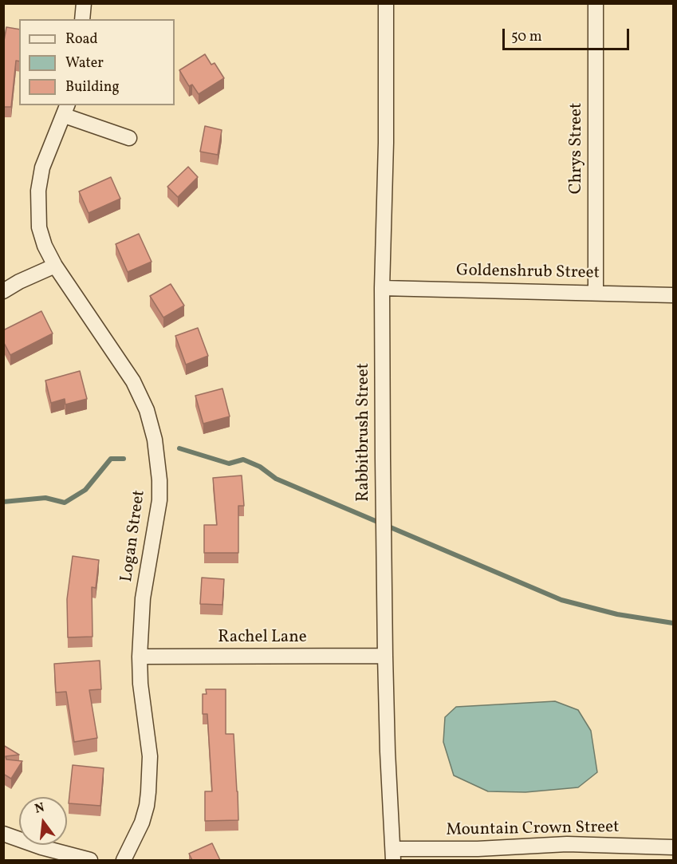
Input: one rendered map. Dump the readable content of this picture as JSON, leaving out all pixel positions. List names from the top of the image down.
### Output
{
  "streets": {
    "street": [
      "Chrys Street",
      "Goldenshrub Street",
      "Rabbitbrush Street",
      "Logan Street",
      "Rachel Lane",
      "Mountain Crown Street"
    ]
  },
  "crossings": [
    ["Chrys Street", "Goldenshrub Street"],
    ["Goldenshrub Street", "Rabbitbrush Street"],
    ["Rabbitbrush Street", "Rachel Lane"],
    ["Rabbitbrush Street", "Mountain Crown Street"],
    ["Logan Street", "Rachel Lane"]
  ],
  "legend": ["Road", "Water", "Building"],
  "scale_bar": "50 m",
  "north": "top"
}
